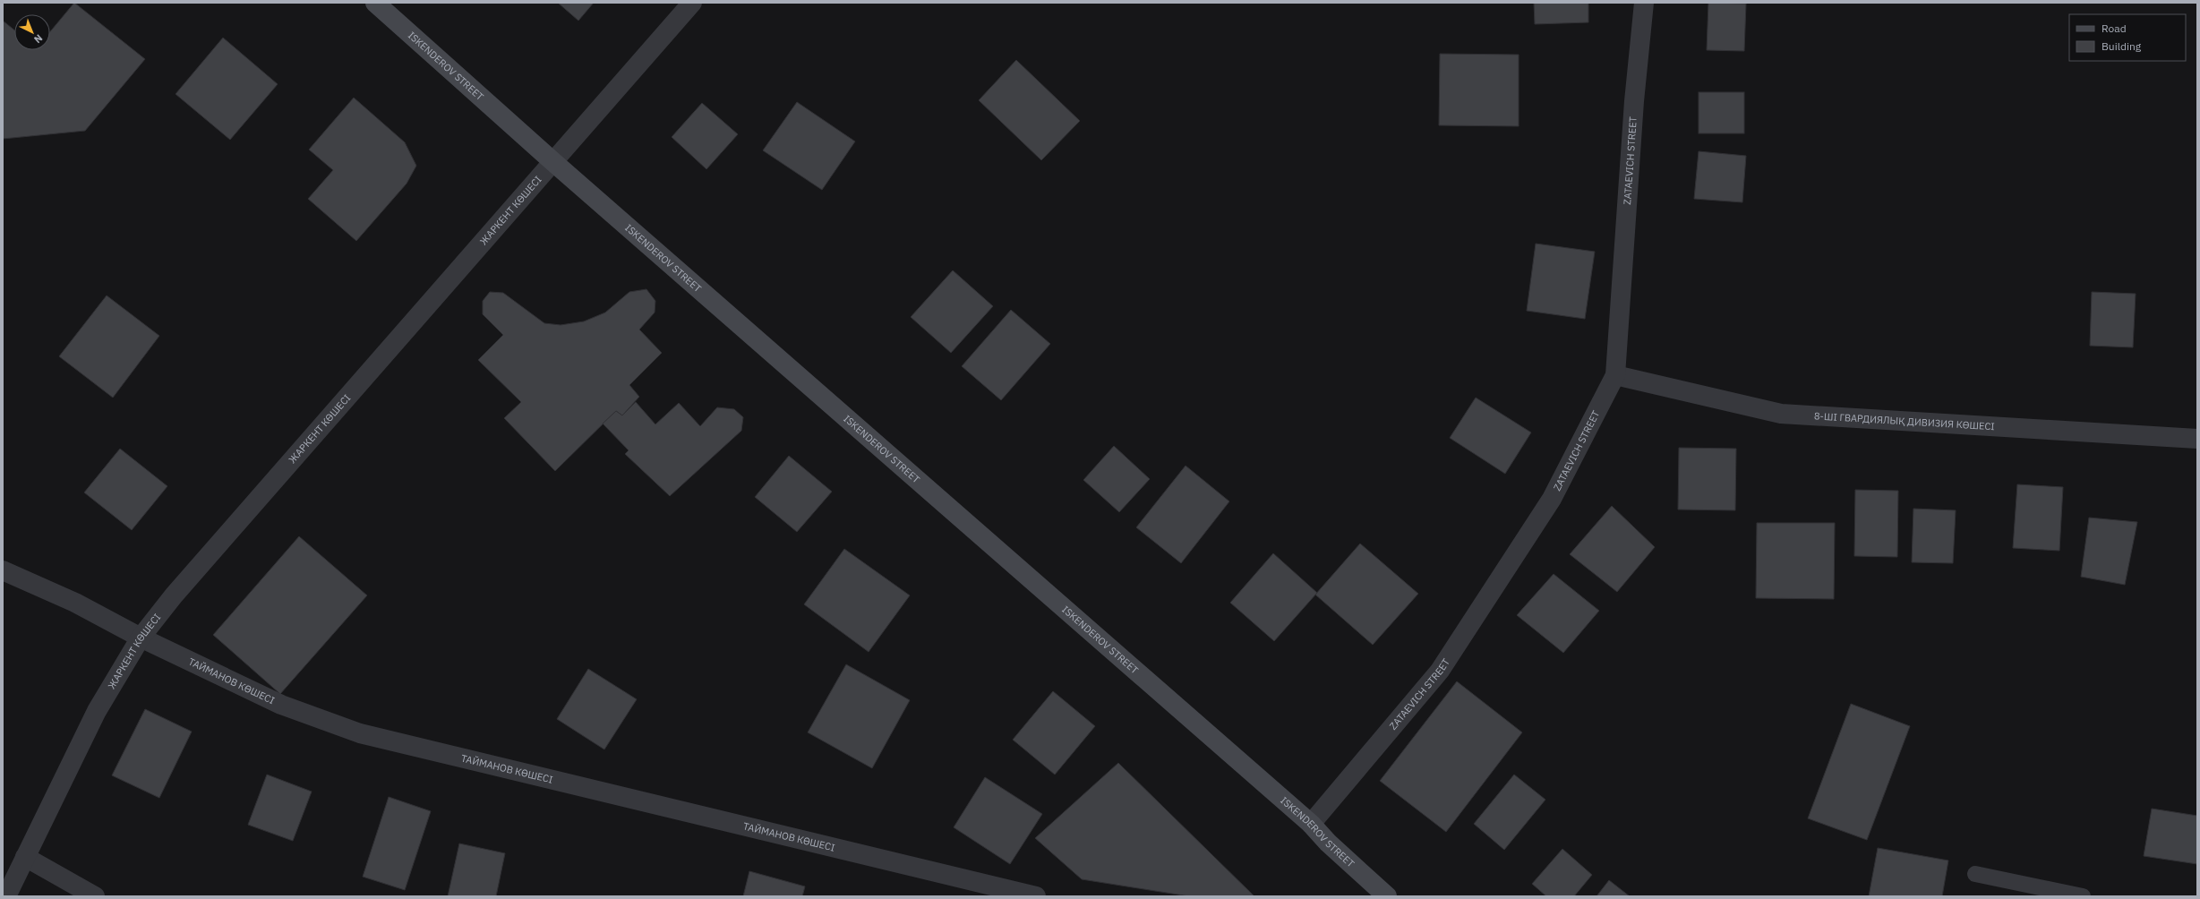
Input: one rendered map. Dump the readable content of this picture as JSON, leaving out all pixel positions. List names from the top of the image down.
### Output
{
  "streets": {
    "street": [
      "ISKENDEROV STREET",
      "ZATAEVICH STREET",
      "ЖАРКЕНТ КӨШЕСІ",
      "8-ШІ ГВАРДИЯЛЫҚ ДИВИЗИЯ КӨШЕСІ",
      "ТАЙМАНОВ КӨШЕСІ"
    ]
  },
  "crossings": [
    ["ISKENDEROV STREET", "ZATAEVICH STREET"],
    ["ISKENDEROV STREET", "ЖАРКЕНТ КӨШЕСІ"],
    ["ZATAEVICH STREET", "8-ШІ ГВАРДИЯЛЫҚ ДИВИЗИЯ КӨШЕСІ"],
    ["ЖАРКЕНТ КӨШЕСІ", "ТАЙМАНОВ КӨШЕСІ"]
  ],
  "legend": ["Road", "Building"],
  "north": "bottom right"
}
